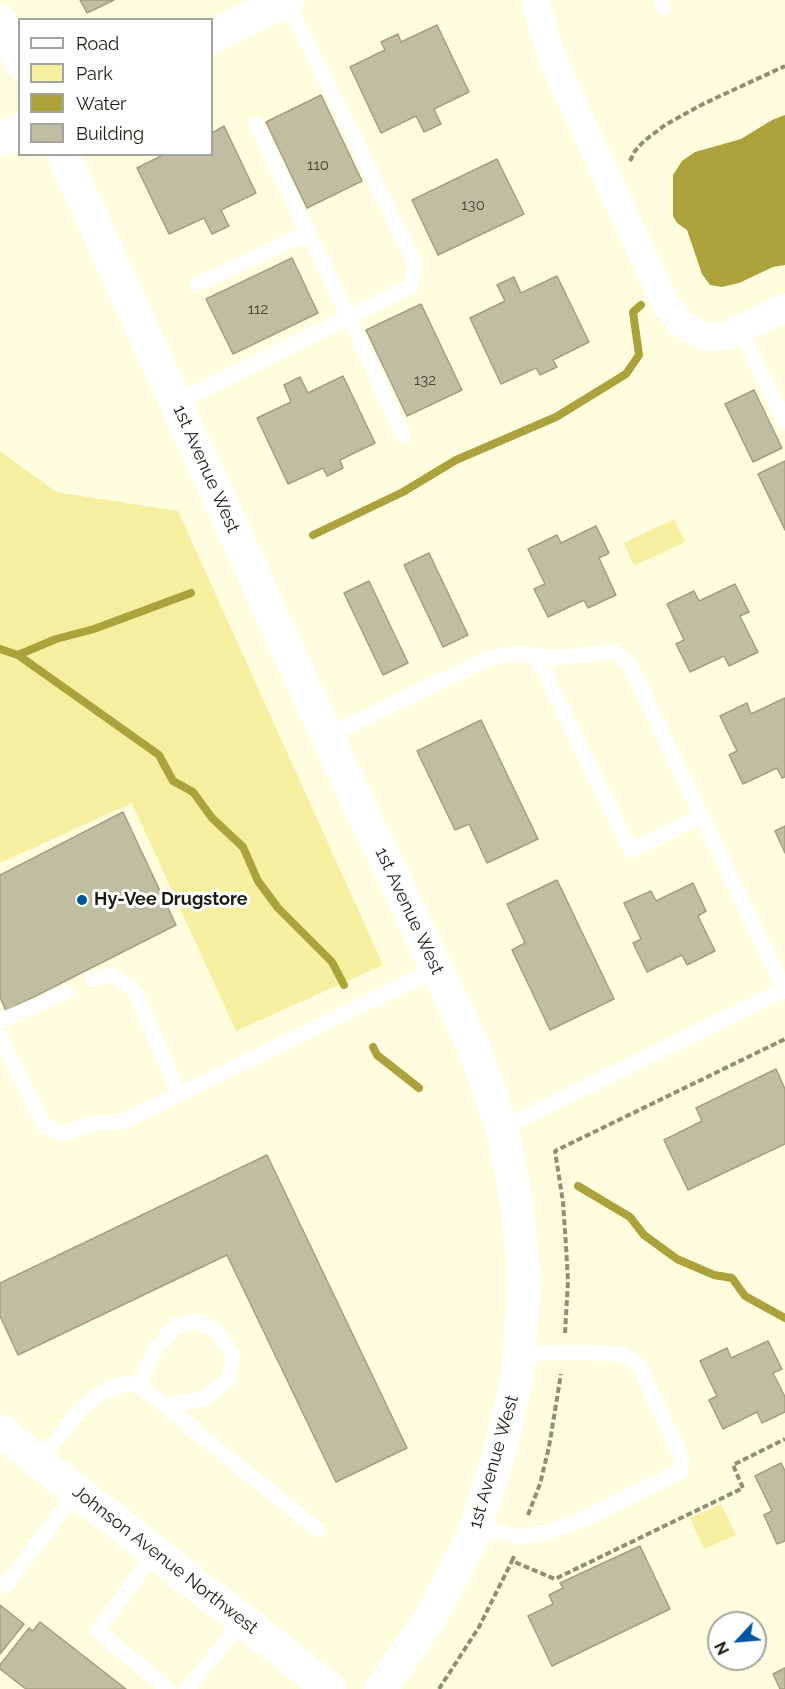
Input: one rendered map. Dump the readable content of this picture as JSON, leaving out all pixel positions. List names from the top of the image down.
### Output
{
  "streets": {
    "street": ["1st Avenue West", "Johnson Avenue Northwest"]
  },
  "places": ["Hy-Vee Drugstore"],
  "house_numbers": [
    "110",
    "130",
    "112",
    "132"
  ],
  "legend": [
    "Road",
    "Park",
    "Water",
    "Building"
  ],
  "north": "bottom left"
}
